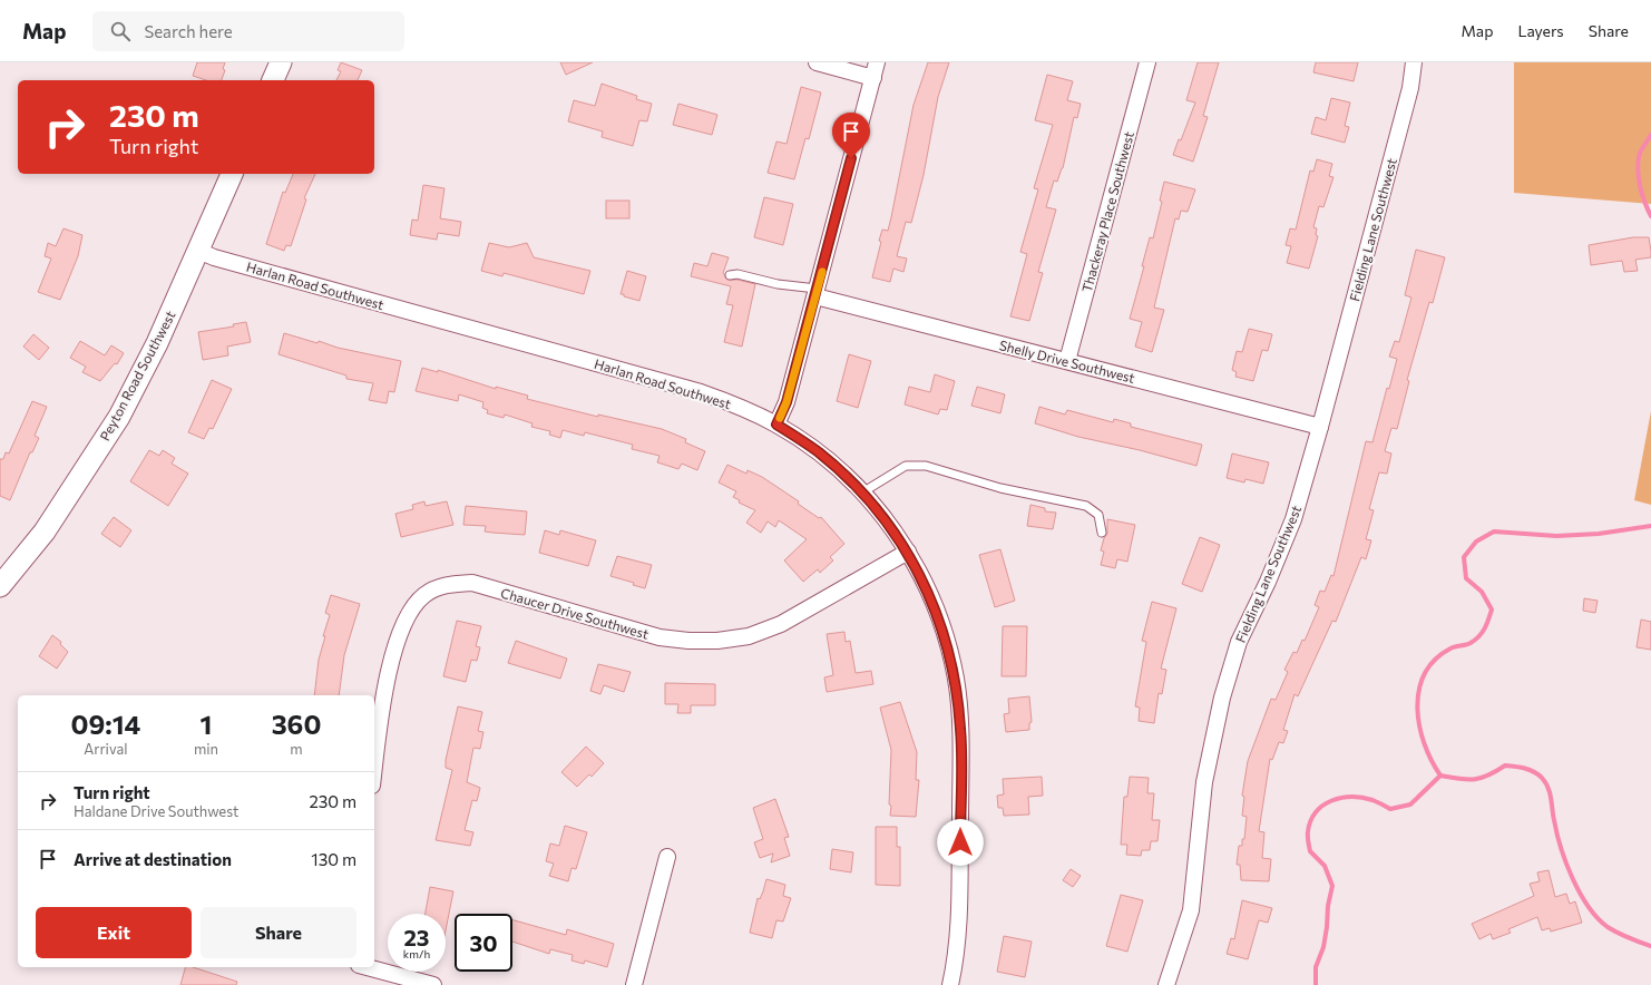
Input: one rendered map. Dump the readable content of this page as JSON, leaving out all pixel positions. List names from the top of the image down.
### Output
{
  "streets": {
    "street": [
      "Thackeray Place Southwest",
      "Fielding Lane Southwest",
      "Harlan Road Southwest",
      "Shelly Drive Southwest",
      "Peyton Road Southwest",
      "Chaucer Drive Southwest"
    ]
  },
  "crossings": [
    ["Thackeray Place Southwest", "Shelly Drive Southwest"],
    ["Fielding Lane Southwest", "Shelly Drive Southwest"],
    ["Harlan Road Southwest", "Peyton Road Southwest"],
    ["Harlan Road Southwest", "Chaucer Drive Southwest"]
  ],
  "page": {
    "header": "Map",
    "search": "Search here",
    "nav": ["Map", "Layers", "Share"],
    "turn": ["230 m", "Turn right"],
    "eta": [
      "09:14",
      "Arrival",
      "1",
      "min",
      "360",
      "m"
    ],
    "list": [
      {
        "name": "Turn right",
        "note": "Haldane Drive Southwest",
        "value": "230 m"
      },
      {
        "name": "Arrive at destination",
        "value": "130 m"
      }
    ],
    "buttons": ["Exit", "Share"],
    "speed": "23 km/h",
    "limit": "30"
  }
}
